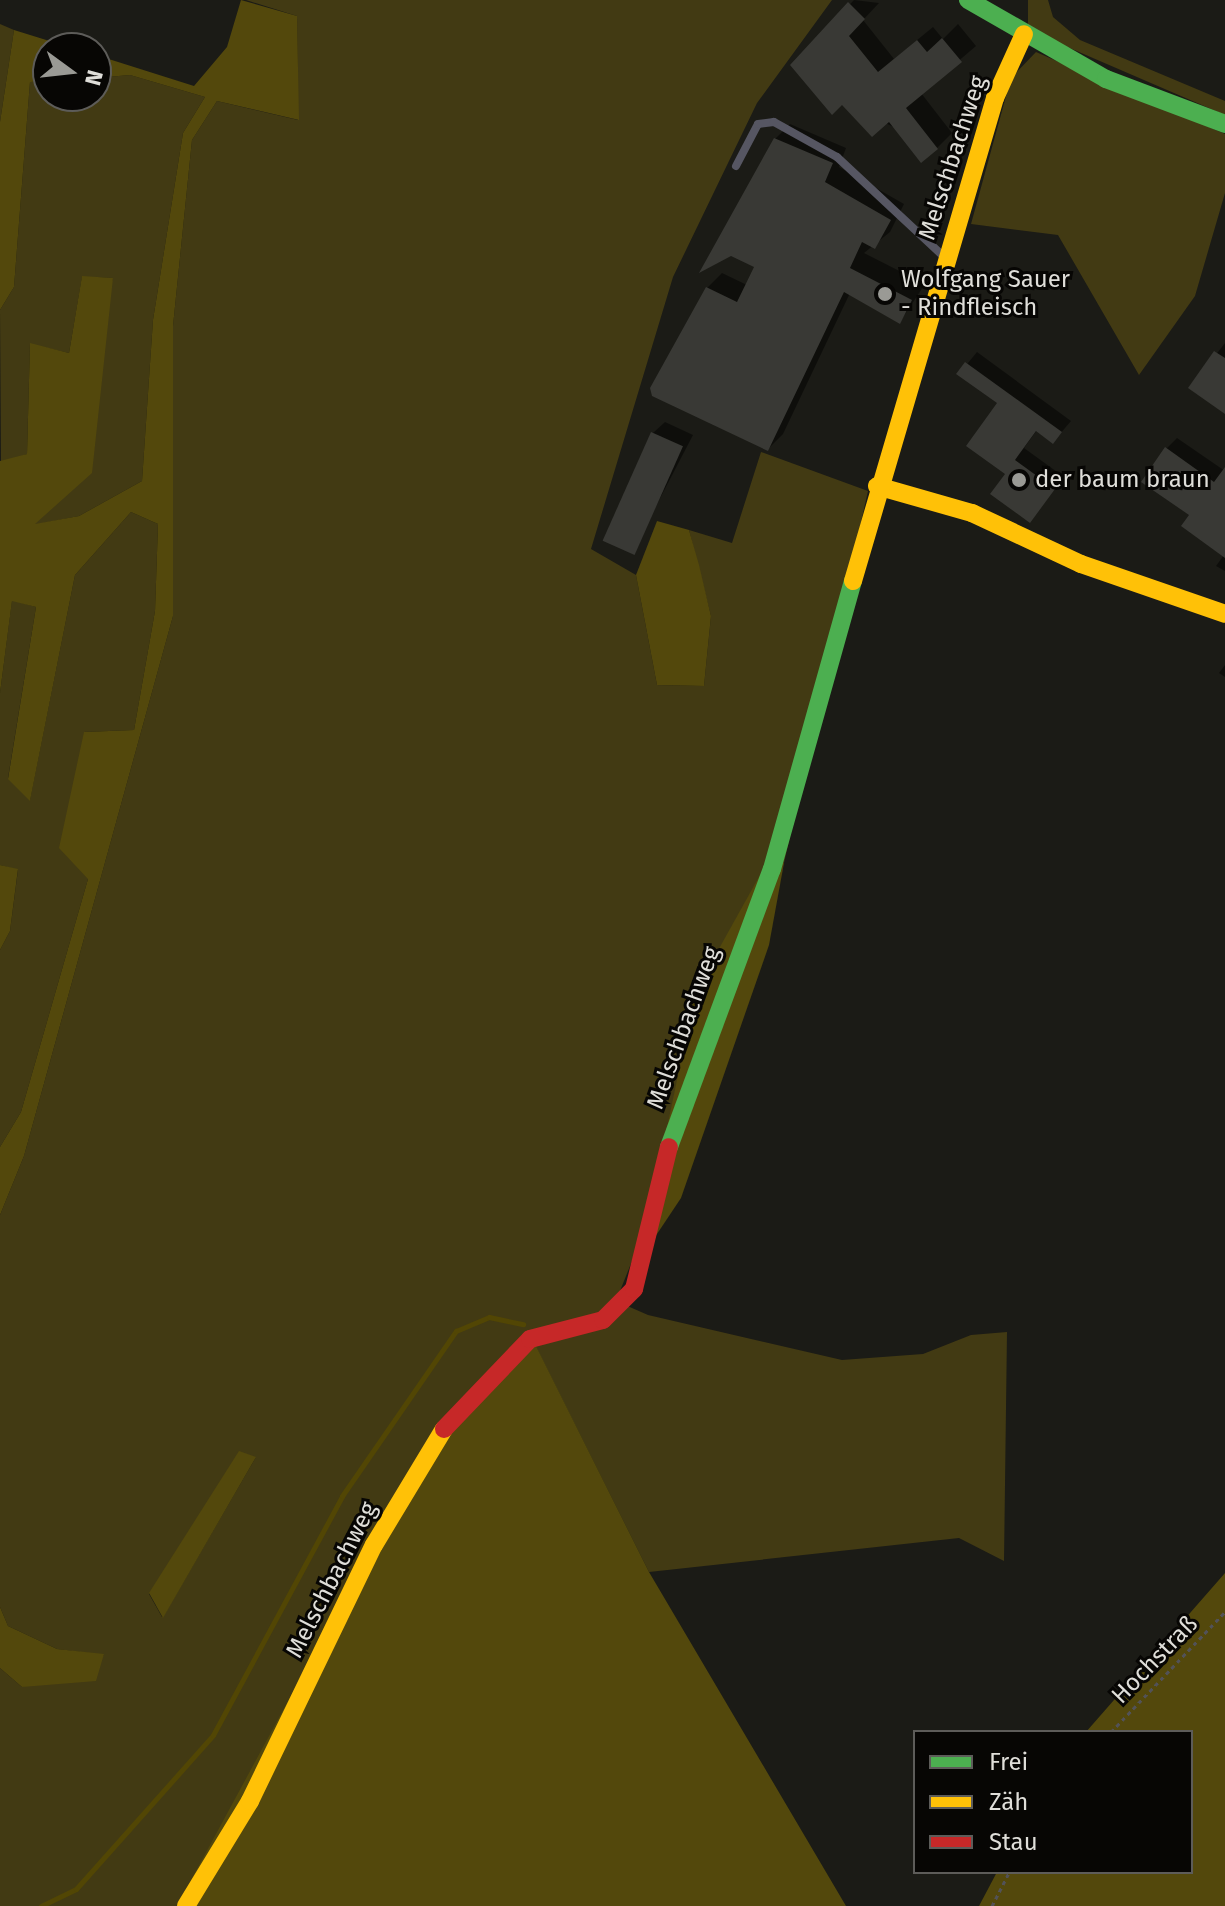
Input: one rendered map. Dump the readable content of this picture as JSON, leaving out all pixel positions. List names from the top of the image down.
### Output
{
  "streets": {
    "street": ["Melschbachweg"],
    "path": ["Hochstraß"]
  },
  "places": ["Wolfgang Sauer - Rindfleisch", "der baum braun"],
  "legend": ["Frei", "Zäh", "Stau"],
  "north": "right"
}
